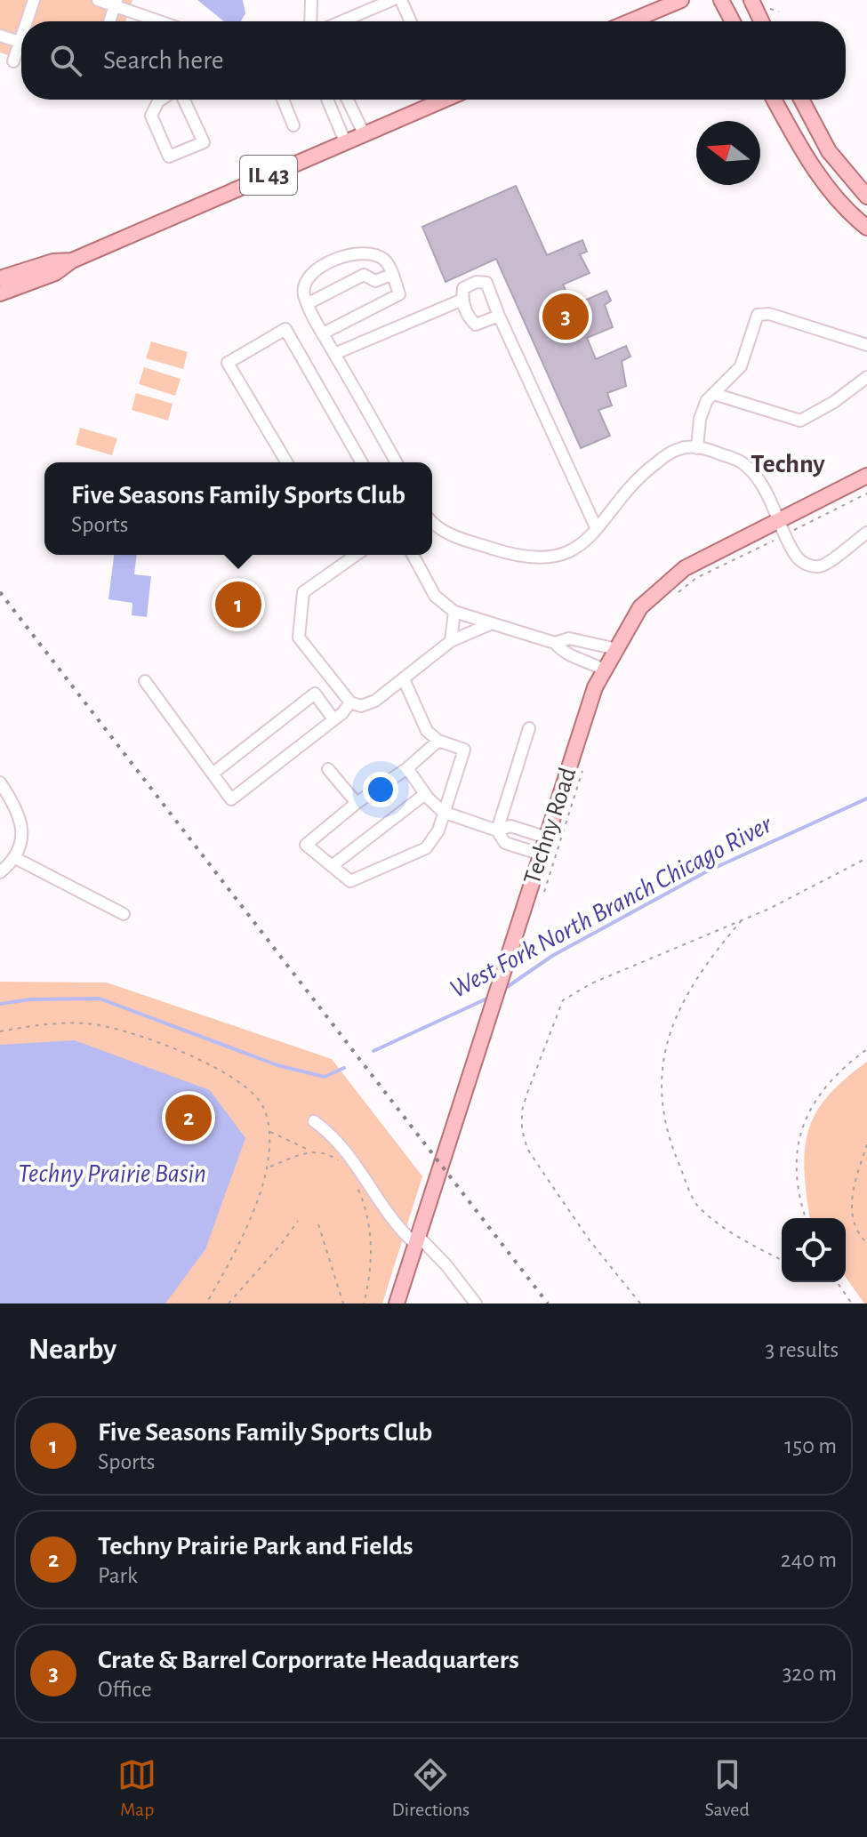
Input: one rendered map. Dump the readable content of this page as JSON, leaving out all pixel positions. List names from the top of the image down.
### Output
{
  "streets": {
    "main road": ["IL 43", "Techny Road"]
  },
  "districts": ["Techny"],
  "water": ["West Fork North Branch Chicago River", "Techny Prairie Basin"],
  "north": "left",
  "page": {
    "search": "Search here",
    "pins": ["3", "1", "2"],
    "popup": ["Five Seasons Family Sports Club", "Sports"],
    "heading": ["Nearby", "3 results"],
    "list": [
      {
        "mark": "1",
        "name": "Five Seasons Family Sports Club",
        "note": "Sports",
        "value": "150 m"
      },
      {
        "mark": "2",
        "name": "Techny Prairie Park and Fields",
        "note": "Park",
        "value": "240 m"
      },
      {
        "mark": "3",
        "name": "Crate & Barrel Corporrate Headquarters",
        "note": "Office",
        "value": "320 m"
      }
    ],
    "nav": ["Map", "Directions", "Saved"]
  }
}
